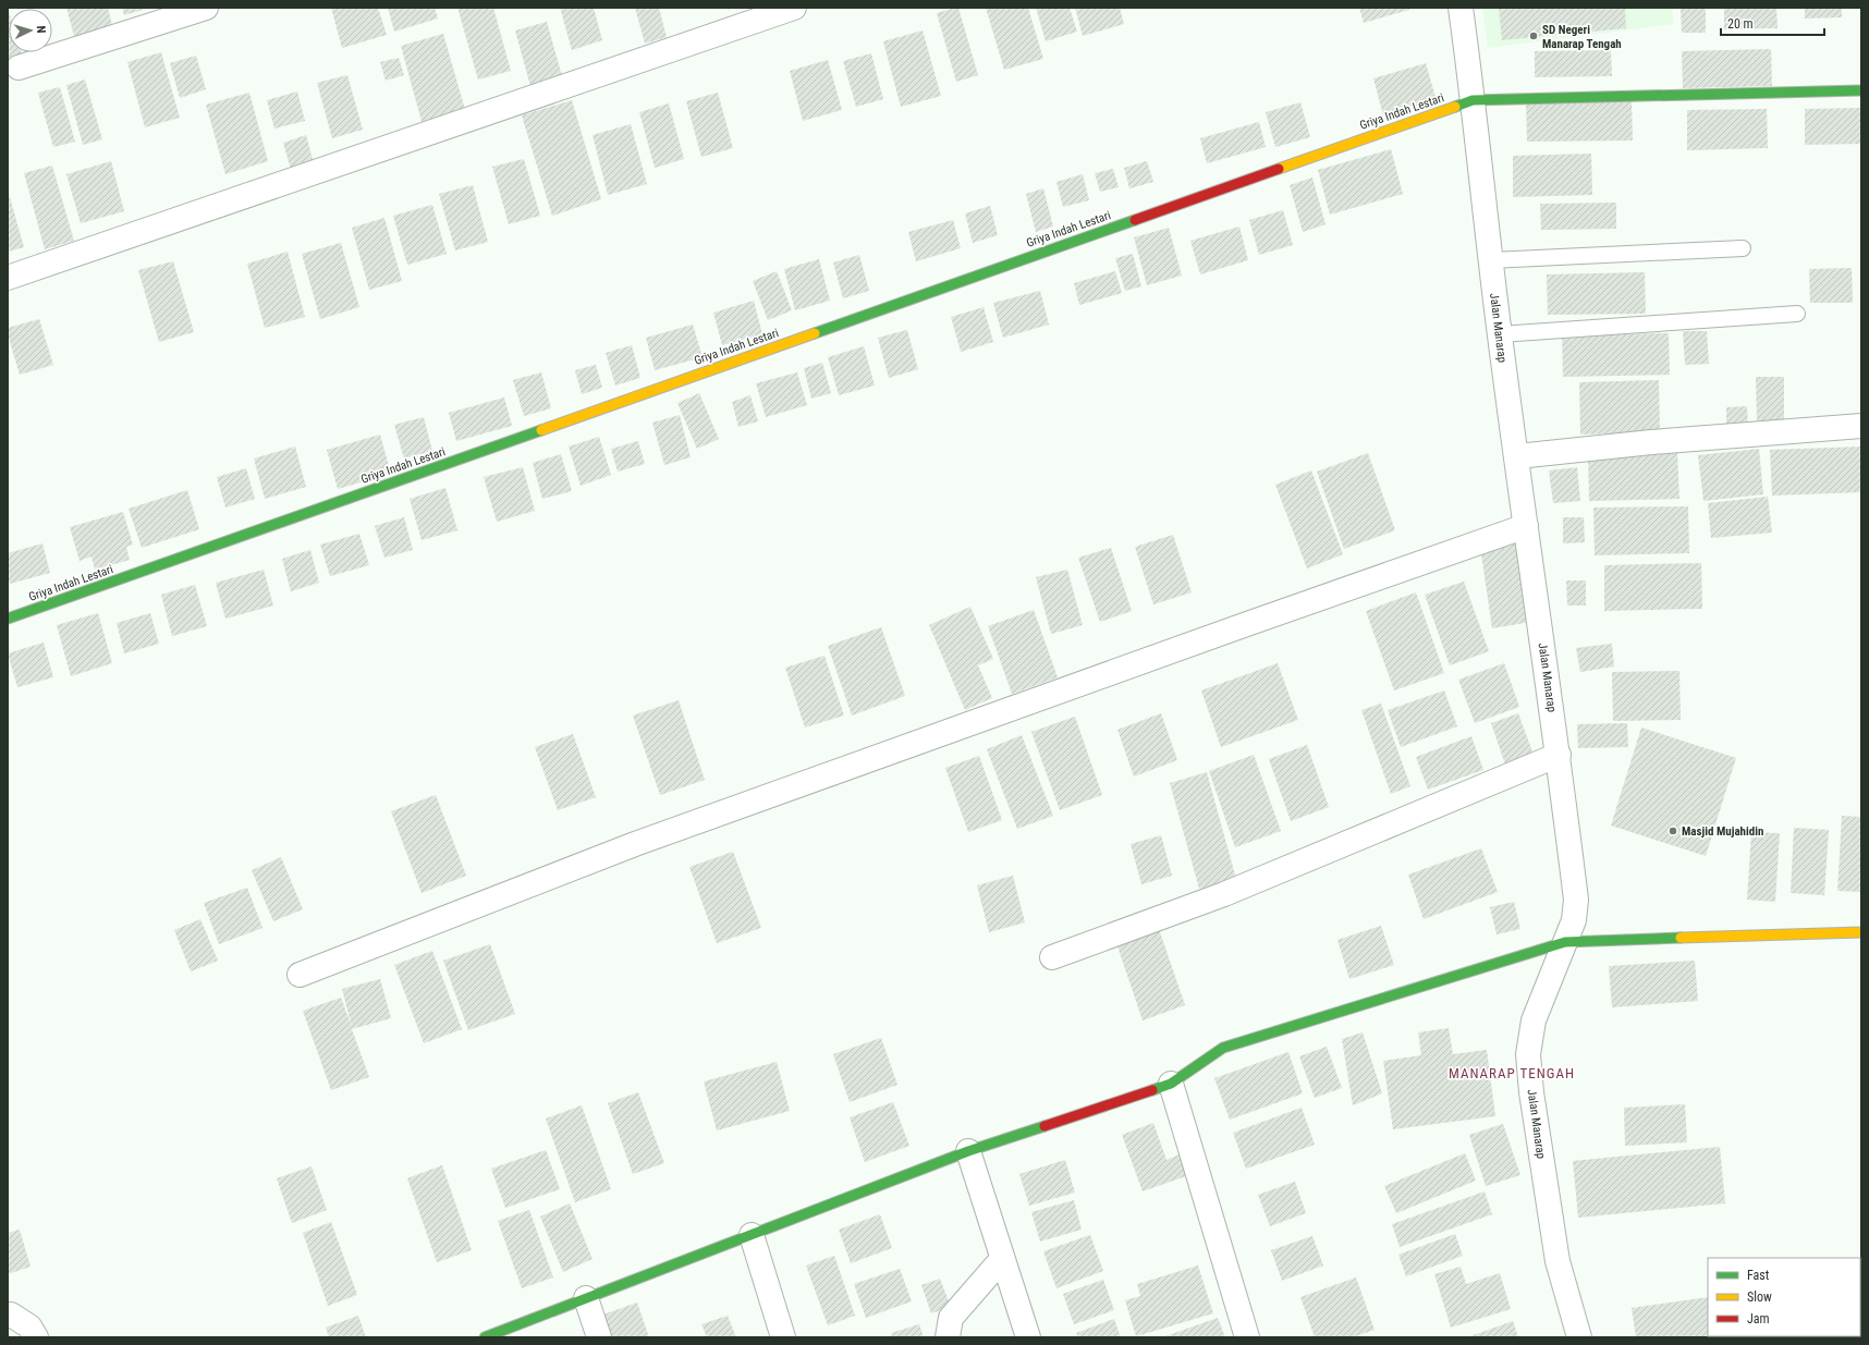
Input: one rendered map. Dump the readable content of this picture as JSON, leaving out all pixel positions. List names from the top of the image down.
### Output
{
  "streets": {
    "street": ["Griya Indah Lestari", "Jalan Manarap"]
  },
  "crossings": [
    ["Griya Indah Lestari", "Jalan Manarap"]
  ],
  "districts": ["MANARAP TENGAH"],
  "places": ["SD Negeri Manarap Tengah", "Masjid Mujahidin"],
  "legend": ["Fast", "Slow", "Jam"],
  "scale_bar": "20 m",
  "north": "right"
}
